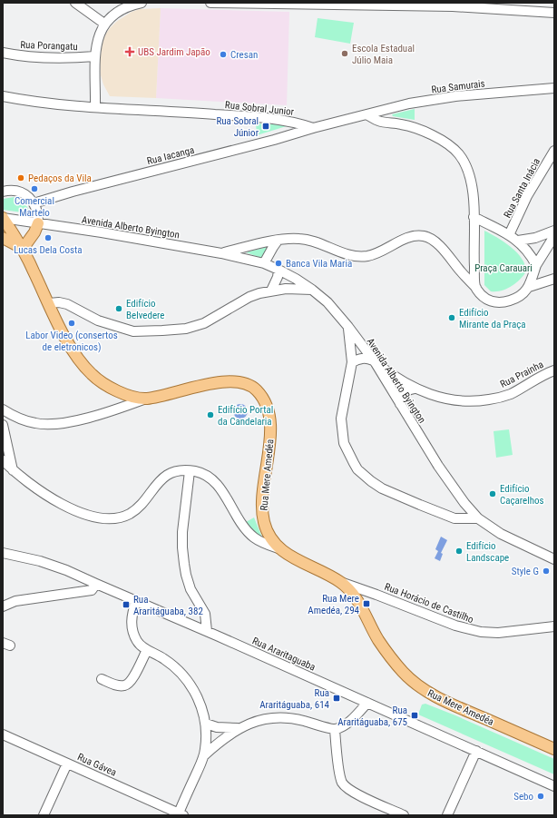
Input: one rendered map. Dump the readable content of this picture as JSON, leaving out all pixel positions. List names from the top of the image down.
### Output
{
  "streets": {
    "main road": ["Rua Mere Amedéa"],
    "street": [
      "Rua Porangatu",
      "Rua Samurais",
      "Rua Sobral Junior",
      "Rua Iacanga",
      "Rua Santa Inácia",
      "Avenida Alberto Byington",
      "Rua Prainha",
      "Rua Horácio de Castilho",
      "Rua Araritaguaba",
      "Rua Gávea"
    ]
  },
  "crossings": [
    ["Rua Sobral Junior", "Rua Iacanga"],
    ["Avenida Alberto Byington", "Rua Prainha"],
    ["Avenida Alberto Byington", "Rua Mere Amedéa"],
    ["Rua Mere Amedéa", "Rua Horácio de Castilho"]
  ],
  "parks": ["Praça Carauari"],
  "places": {
    "health": ["UBS Jardim Japão"],
    "other": [
      "Escola Estadual Júlio Maia",
      "Cresan",
      "Pedaços da Vila",
      "Comercial Martelo",
      "Lucas Dela Costa",
      "Banca Vila Maria",
      "Edifício Belvedere",
      "Edifício Mirante da Praça",
      "Labor Video (consertos de eletronicos)",
      "Edifício Portal da Candelaria",
      "Edifício Caçarelhos",
      "Edifício Landscape",
      "Style G",
      "Sebo"
    ],
    "transit": [
      "Rua Sobral Júnior",
      "Rua Mere Amedéa, 294",
      "Rua Araritáguaba, 382",
      "Rua Araritáguaba, 614",
      "Rua Araritáguaba, 675"
    ]
  }
}
